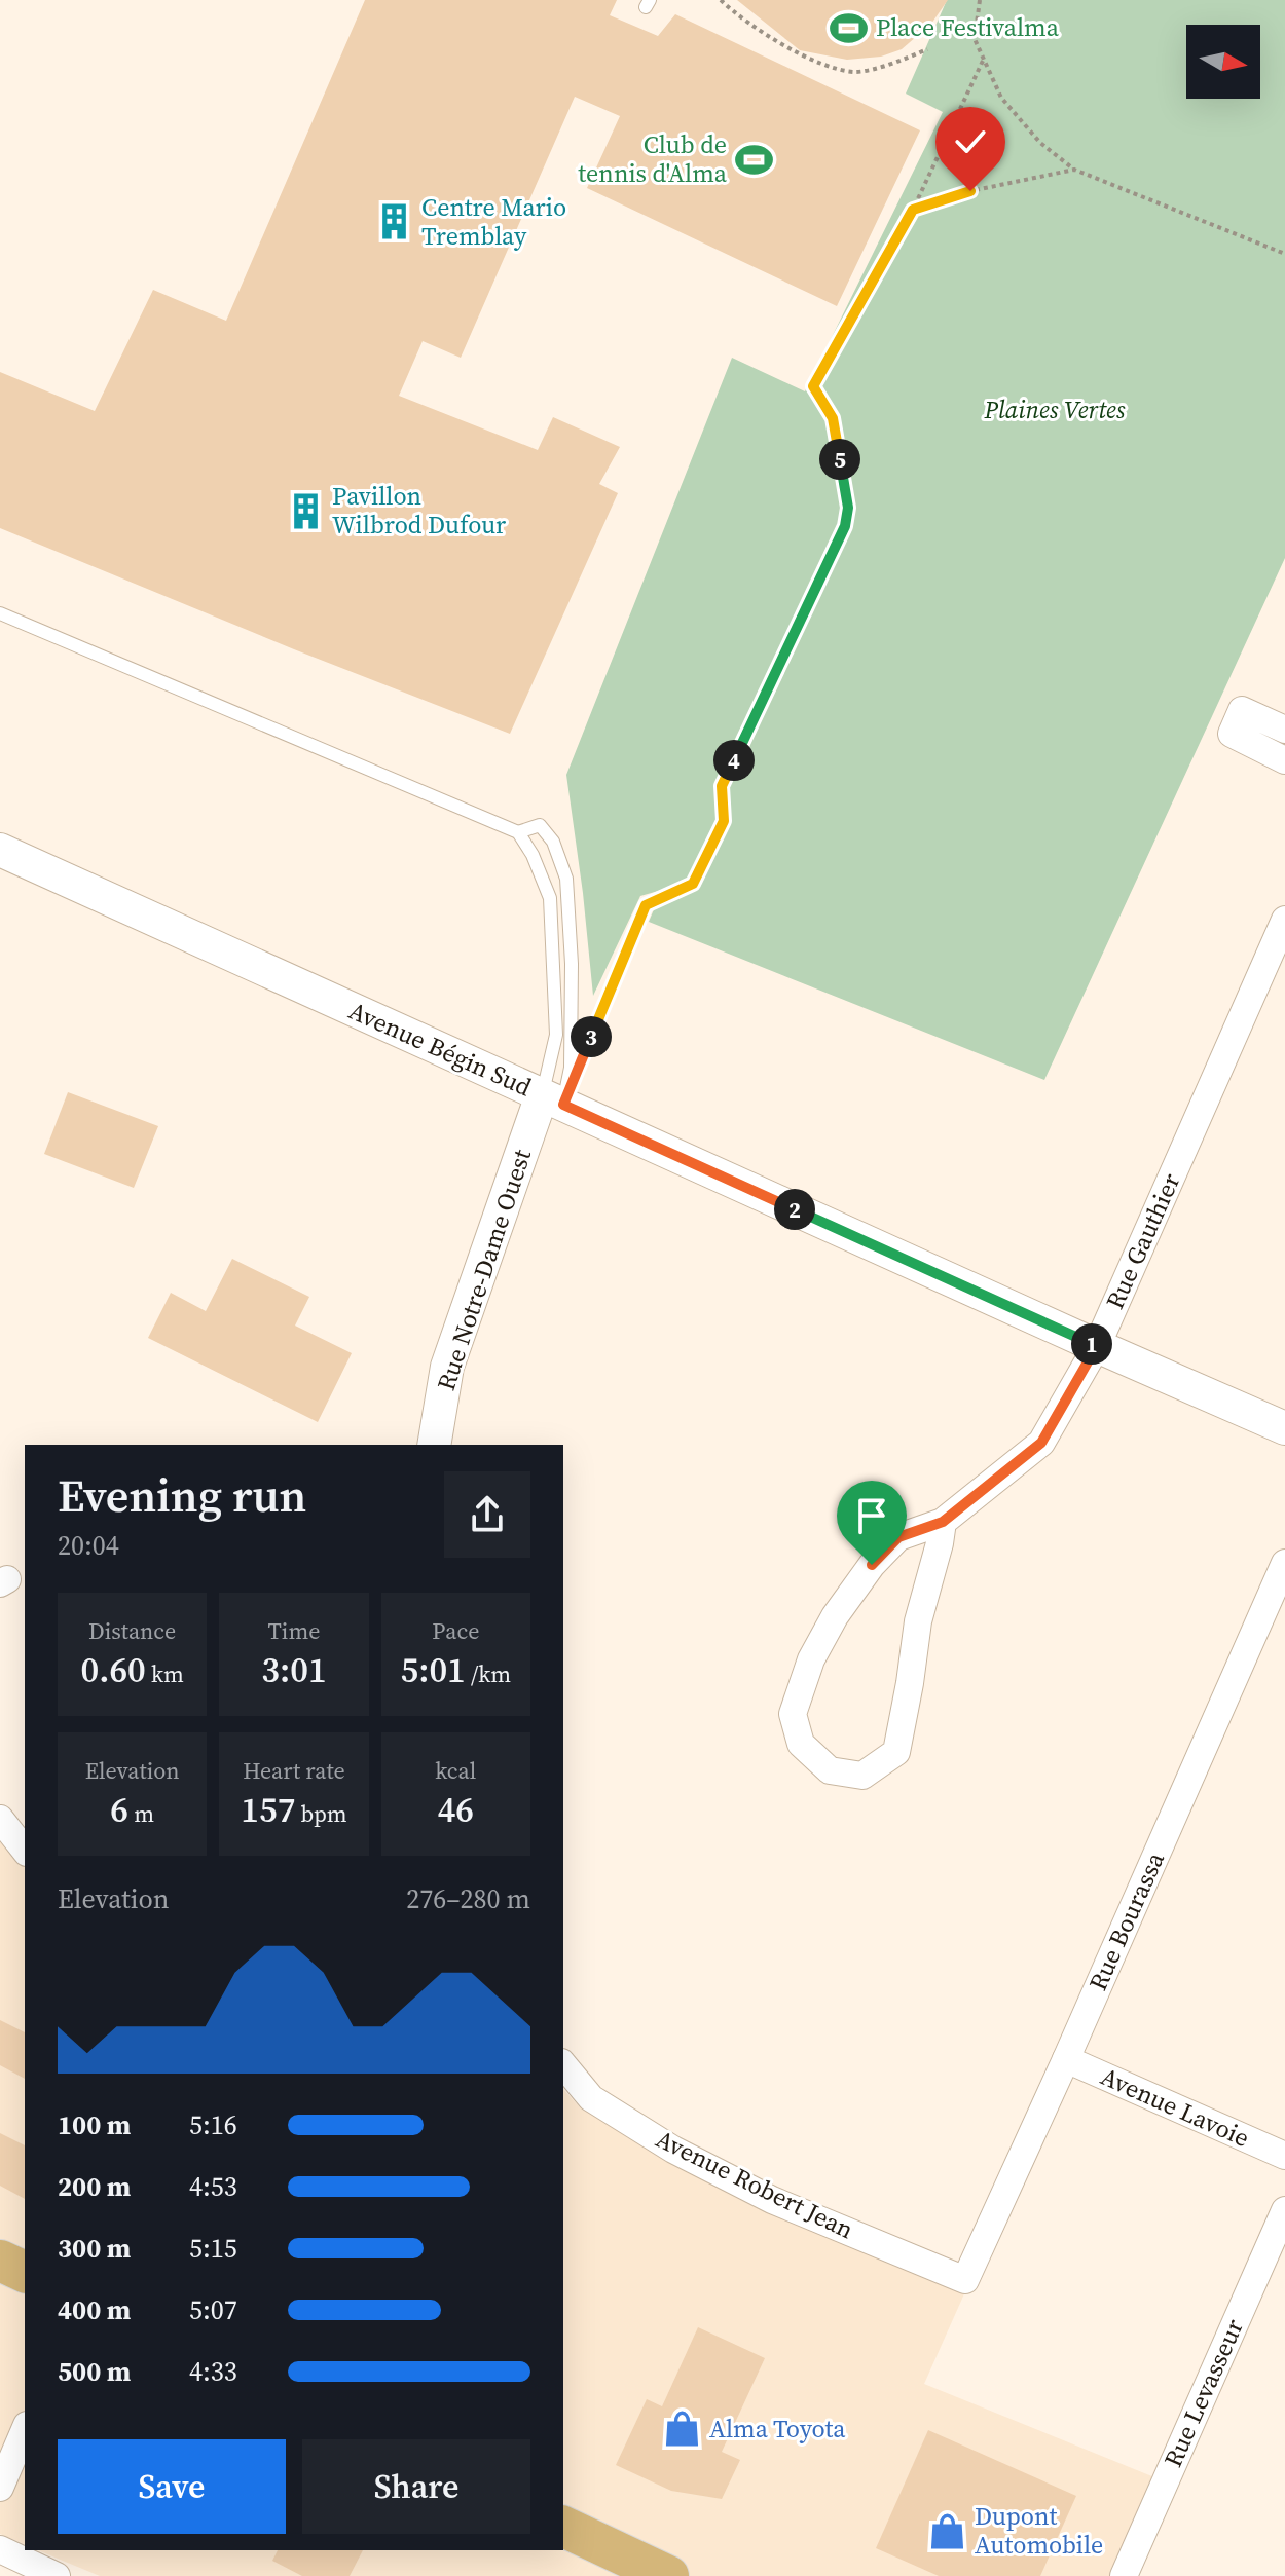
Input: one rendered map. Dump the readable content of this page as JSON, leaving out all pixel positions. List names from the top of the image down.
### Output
{
  "streets": {
    "street": [
      "Avenue Bégin Sud",
      "Rue Gauthier",
      "Rue Notre-Dame Ouest",
      "Rue Bourassa",
      "Avenue Lavoie",
      "Avenue Robert Jean",
      "Rue Levasseur"
    ]
  },
  "crossings": [
    ["Avenue Bégin Sud", "Rue Gauthier"],
    ["Avenue Bégin Sud", "Rue Notre-Dame Ouest"],
    ["Rue Bourassa", "Avenue Lavoie"],
    ["Rue Bourassa", "Avenue Robert Jean"]
  ],
  "parks": ["Plaines Vertes"],
  "places": {
    "sports": ["Place Festivalma", "Club de tennis d'Alma"],
    "building": ["Centre Mario Tremblay", "Pavillon Wilbrod Dufour"],
    "shop": ["Alma Toyota", "Dupont Automobile"]
  },
  "north": "right",
  "page": {
    "pins": [
      "5",
      "4",
      "3",
      "2",
      "1"
    ],
    "heading": ["Evening run", "20:04"],
    "stats": [
      ["Distance", "0.60 km"],
      ["Time", "3:01"],
      ["Pace", "5:01 /km"],
      ["Elevation", "6 m"],
      ["Heart rate", "157 bpm"],
      ["kcal", "46"]
    ],
    "chart": ["Elevation", "276–280 m"],
    "list": [
      {
        "name": "100 m",
        "note": "5:16"
      },
      {
        "name": "200 m",
        "note": "4:53"
      },
      {
        "name": "300 m",
        "note": "5:15"
      },
      {
        "name": "400 m",
        "note": "5:07"
      },
      {
        "name": "500 m",
        "note": "4:33"
      }
    ],
    "buttons": ["Save", "Share"]
  }
}
